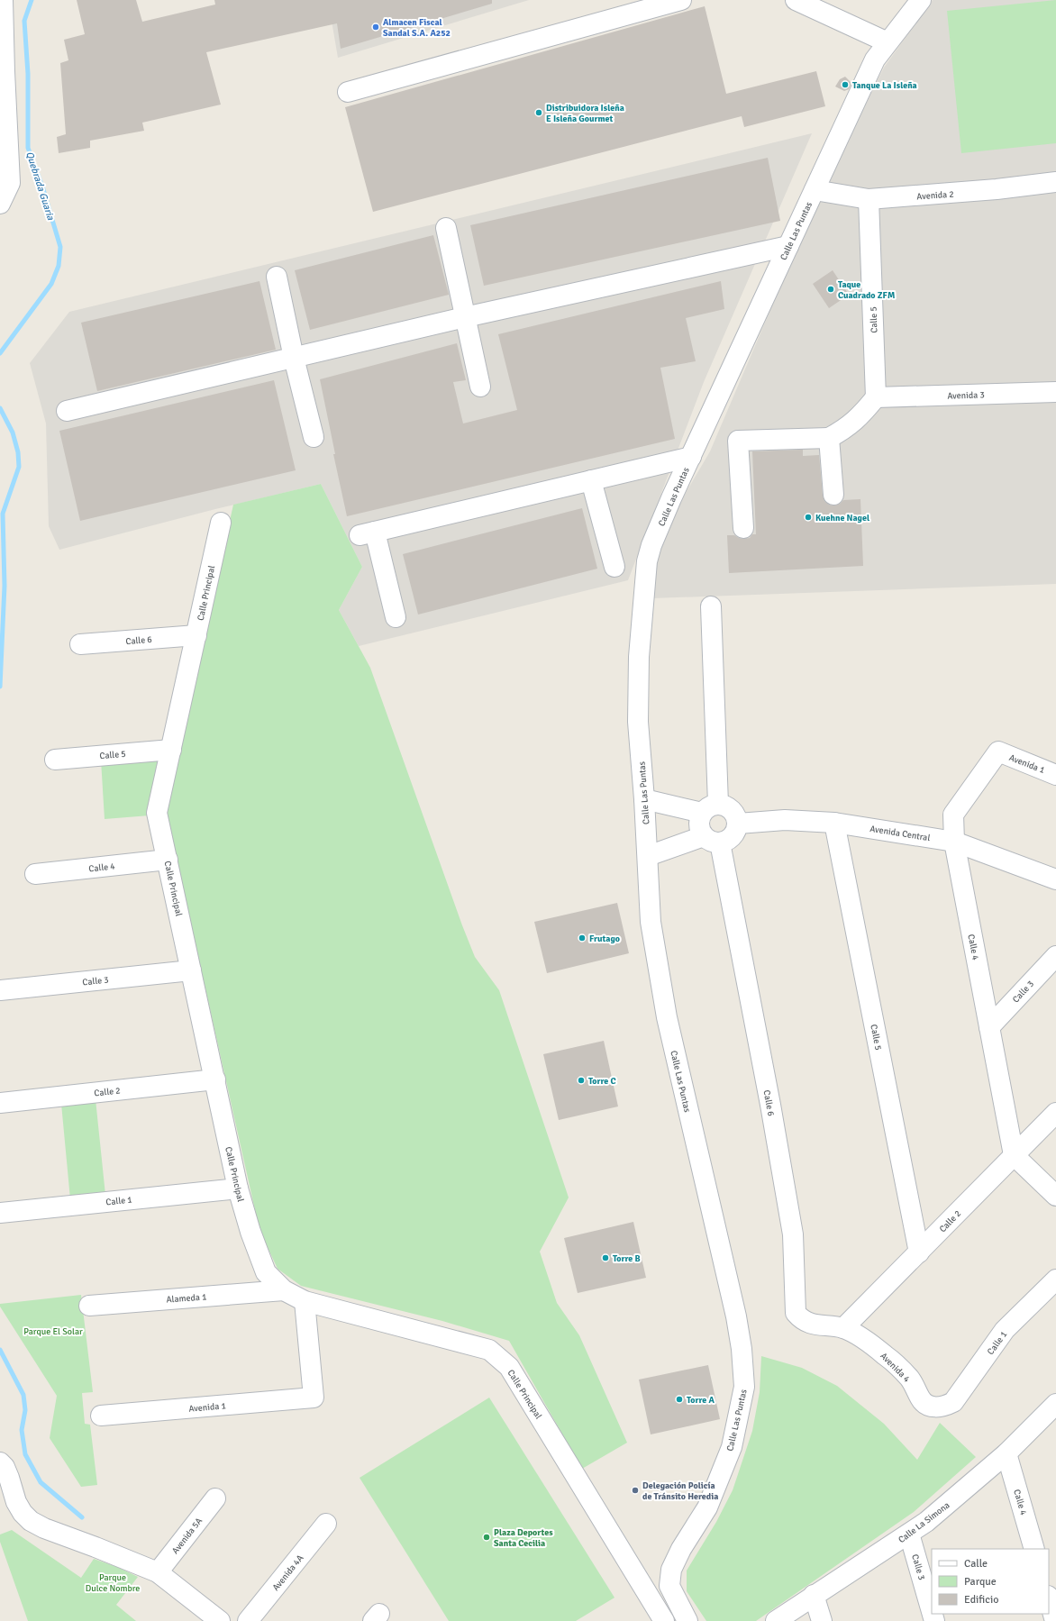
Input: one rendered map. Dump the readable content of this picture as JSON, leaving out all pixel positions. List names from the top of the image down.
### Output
{
  "streets": {
    "street": [
      "Avenida 2",
      "Calle Las Puntas",
      "Calle 5",
      "Avenida 3",
      "Calle Principal",
      "Calle 6",
      "Avenida 1",
      "Avenida Central",
      "Calle 4",
      "Calle 3",
      "Calle 2",
      "Calle 1",
      "Alameda 1",
      "Avenida 4",
      "Calle La Simona",
      "Avenida 5A",
      "Avenida 4A"
    ]
  },
  "crossings": [
    ["Avenida 2", "Calle Las Puntas"],
    ["Avenida 2", "Calle 5"],
    ["Calle 5", "Avenida 3"],
    ["Calle 5", "Calle Principal"],
    ["Calle 5", "Avenida Central"],
    ["Calle 5", "Calle 2"],
    ["Calle Principal", "Calle 6"],
    ["Calle Principal", "Avenida 1"],
    ["Calle Principal", "Calle 4"],
    ["Calle Principal", "Calle 3"],
    ["Calle Principal", "Calle 2"],
    ["Calle Principal", "Calle 1"],
    ["Calle Principal", "Alameda 1"],
    ["Calle 6", "Avenida Central"],
    ["Calle 6", "Calle 2"],
    ["Calle 6", "Avenida 4"],
    ["Avenida 1", "Calle 4"],
    ["Avenida Central", "Calle 4"],
    ["Calle 4", "Calle 3"],
    ["Calle 4", "Calle 2"],
    ["Calle 4", "Calle La Simona"],
    ["Calle 3", "Calle La Simona"],
    ["Calle 2", "Avenida 4"],
    ["Calle 1", "Avenida 4"]
  ],
  "water": ["Quebrada Guaria"],
  "parks": ["Parque El Solar", "Parque Dulce Nombre"],
  "places": [
    "Almacen Fiscal Sandal S.A. A252",
    "Tanque La Isleña",
    "Distribuidora Isleña E Isleña Gourmet",
    "Taque Cuadrado ZFM",
    "Kuehne Nagel",
    "Frutago",
    "Torre C",
    "Torre B",
    "Torre A",
    "Delegación Policía de Tránsito Heredia",
    "Plaza Deportes Santa Cecilia"
  ],
  "legend": ["Calle", "Parque", "Edificio"]
}
